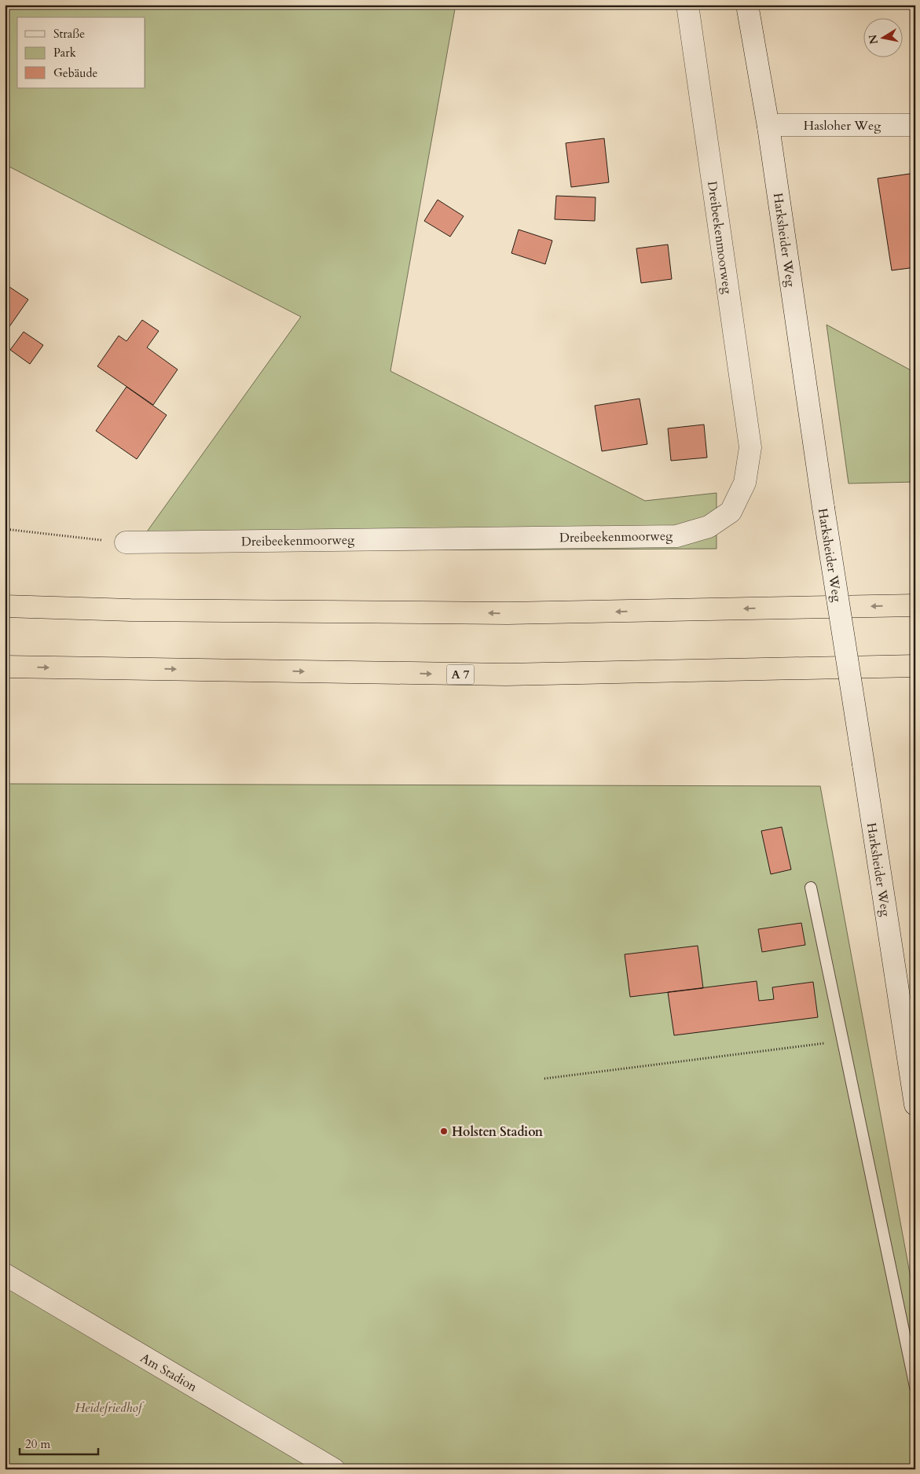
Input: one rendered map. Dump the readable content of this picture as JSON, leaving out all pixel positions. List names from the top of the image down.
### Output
{
  "streets": {
    "highway": ["A 7"],
    "street": [
      "Hasloher Weg",
      "Dreibeekenmoorweg",
      "Harksheider Weg",
      "Am Stadion"
    ]
  },
  "crossings": [
    ["Hasloher Weg", "Harksheider Weg"]
  ],
  "parks": ["Heidefriedhof"],
  "places": ["Holsten Stadion"],
  "legend": ["Straße", "Park", "Gebäude"],
  "scale_bar": "20 m",
  "north": "left"
}
